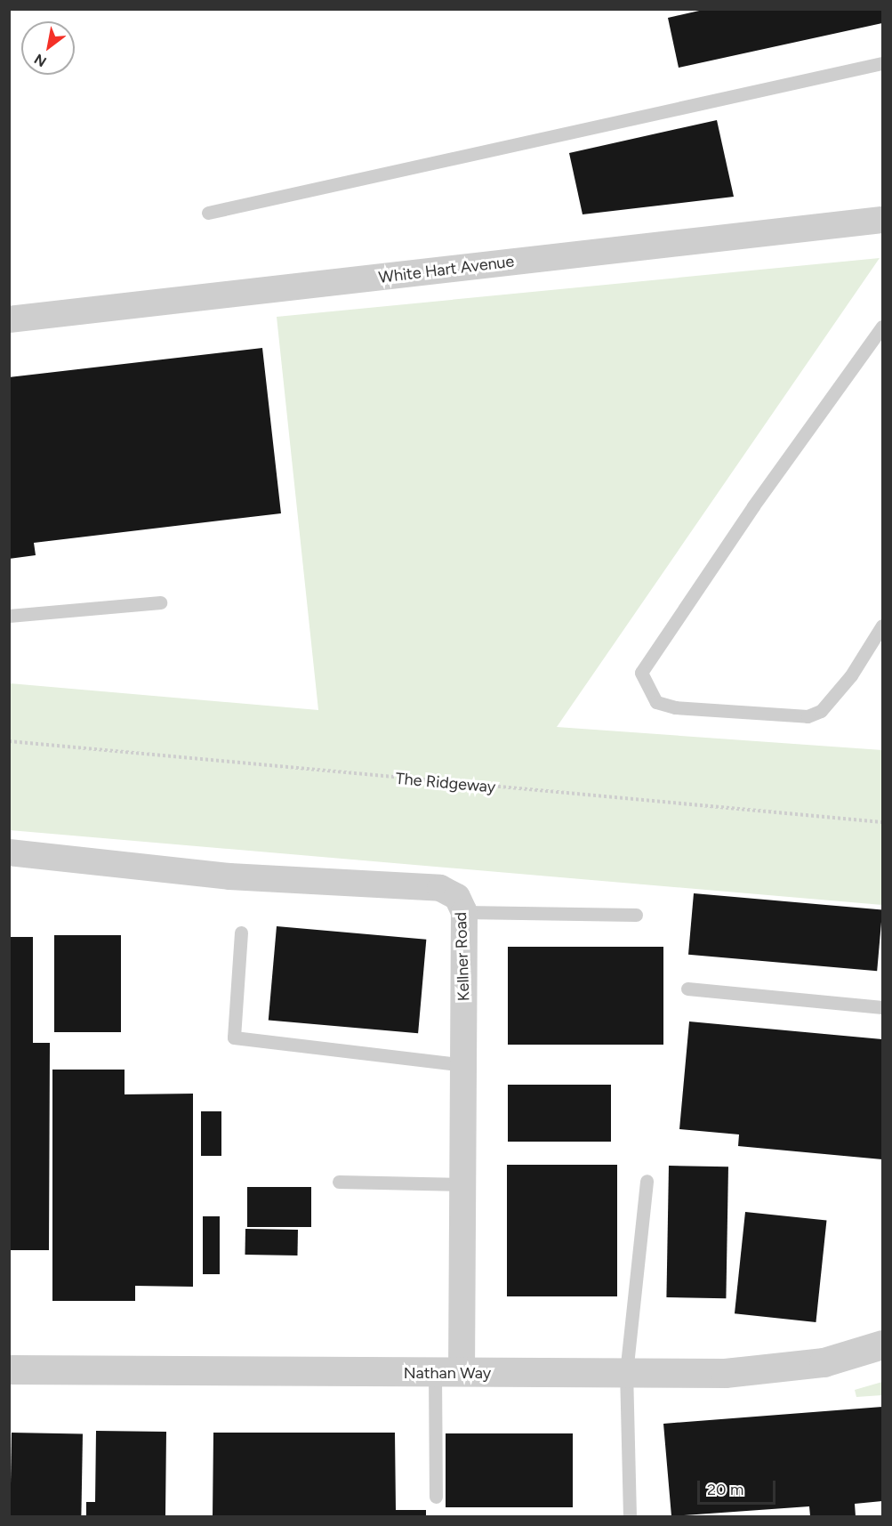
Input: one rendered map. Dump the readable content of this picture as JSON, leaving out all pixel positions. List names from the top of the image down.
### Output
{
  "streets": {
    "street": ["White Hart Avenue", "Kellner Road", "Nathan Way"],
    "path": ["The Ridgeway"]
  },
  "crossings": [
    ["Kellner Road", "Nathan Way"]
  ],
  "scale_bar": "20 m",
  "north": "bottom left"
}
